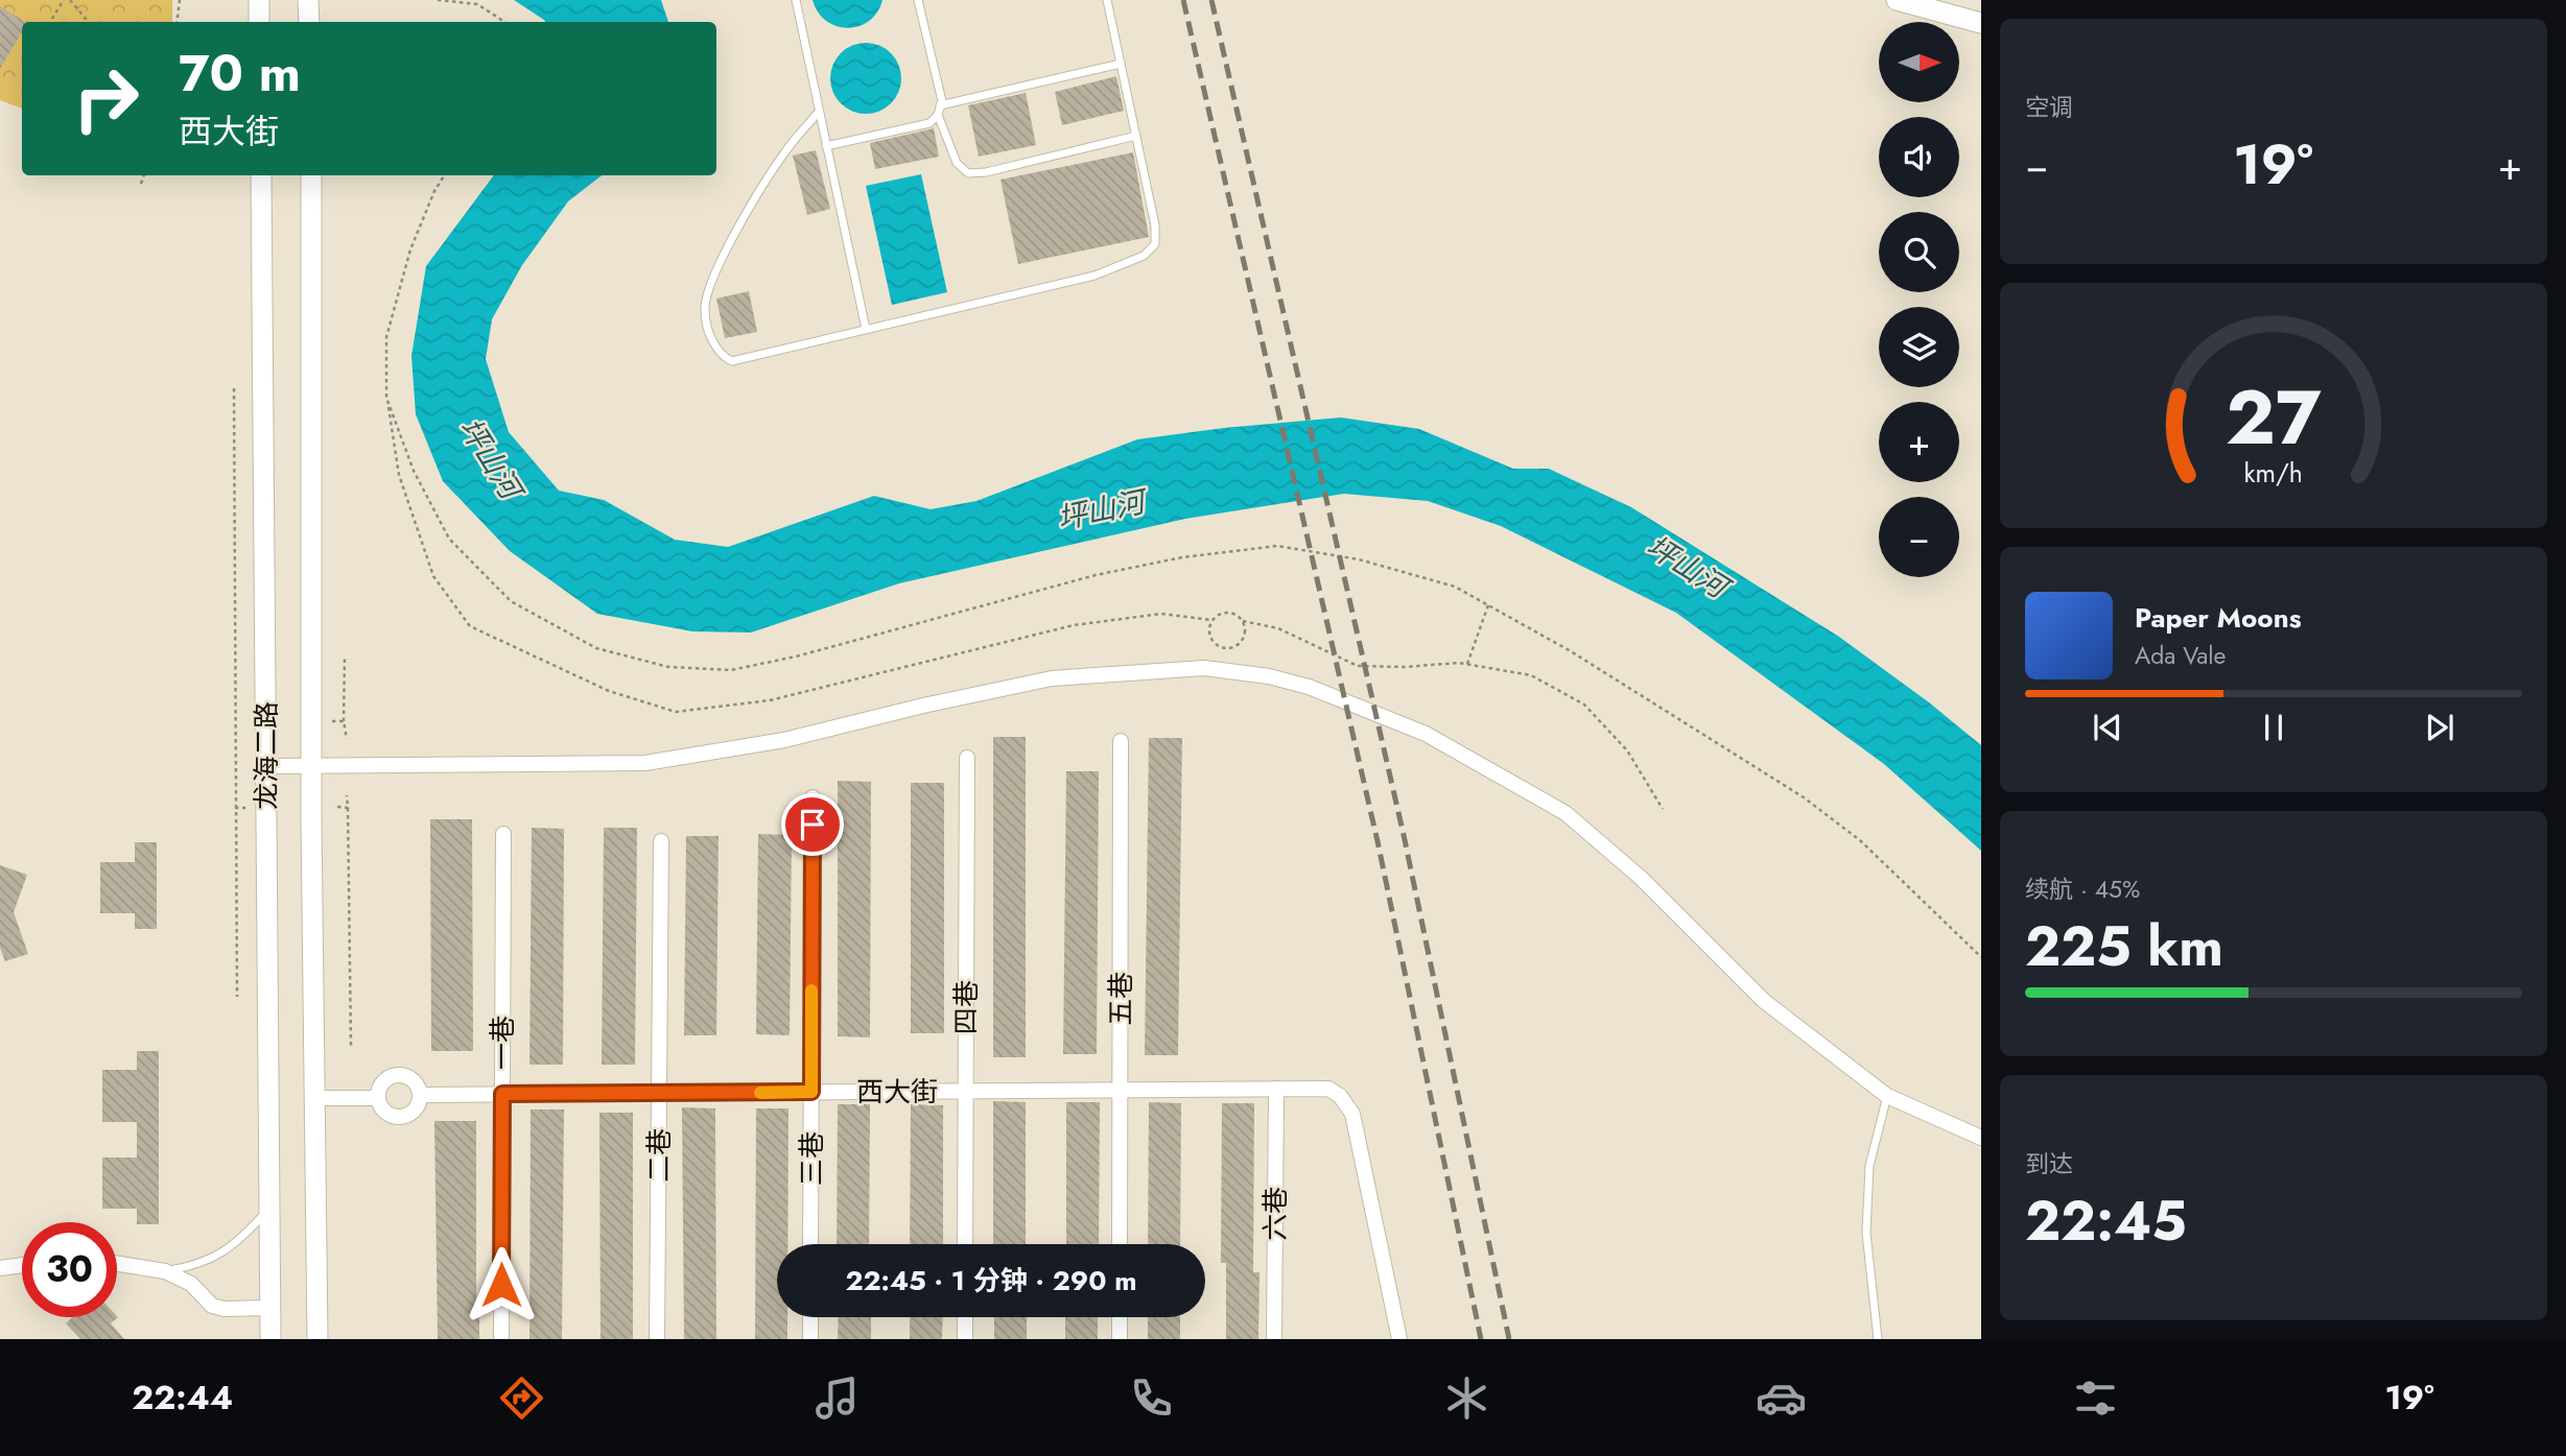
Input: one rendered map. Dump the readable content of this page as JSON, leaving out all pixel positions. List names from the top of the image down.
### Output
{
  "streets": {
    "main road": ["龙海二路"],
    "street": [
      "五巷",
      "四巷",
      "一巷",
      "西大街",
      "二巷",
      "三巷",
      "六巷"
    ]
  },
  "crossings": [
    ["五巷", "西大街"],
    ["四巷", "西大街"],
    ["一巷", "西大街"],
    ["西大街", "二巷"],
    ["西大街", "三巷"],
    ["西大街", "六巷"]
  ],
  "water": ["坪山河"],
  "north": "right",
  "page": {
    "tile": [
      "空调",
      ["续航 · 45%", "225 km"],
      ["到达", "22:45"]
    ],
    "map_buttons": ["+", "−"],
    "turn": ["70 m", "西大街"],
    "heat": ["−", "19°", "+"],
    "song": ["Paper Moons", "Ada Vale"],
    "limit": "30",
    "trip": "22:45 · 1 分钟 · 290 m",
    "tabs": ["22:44", "19°"],
    "gauge": ["27", "km/h"]
  }
}
